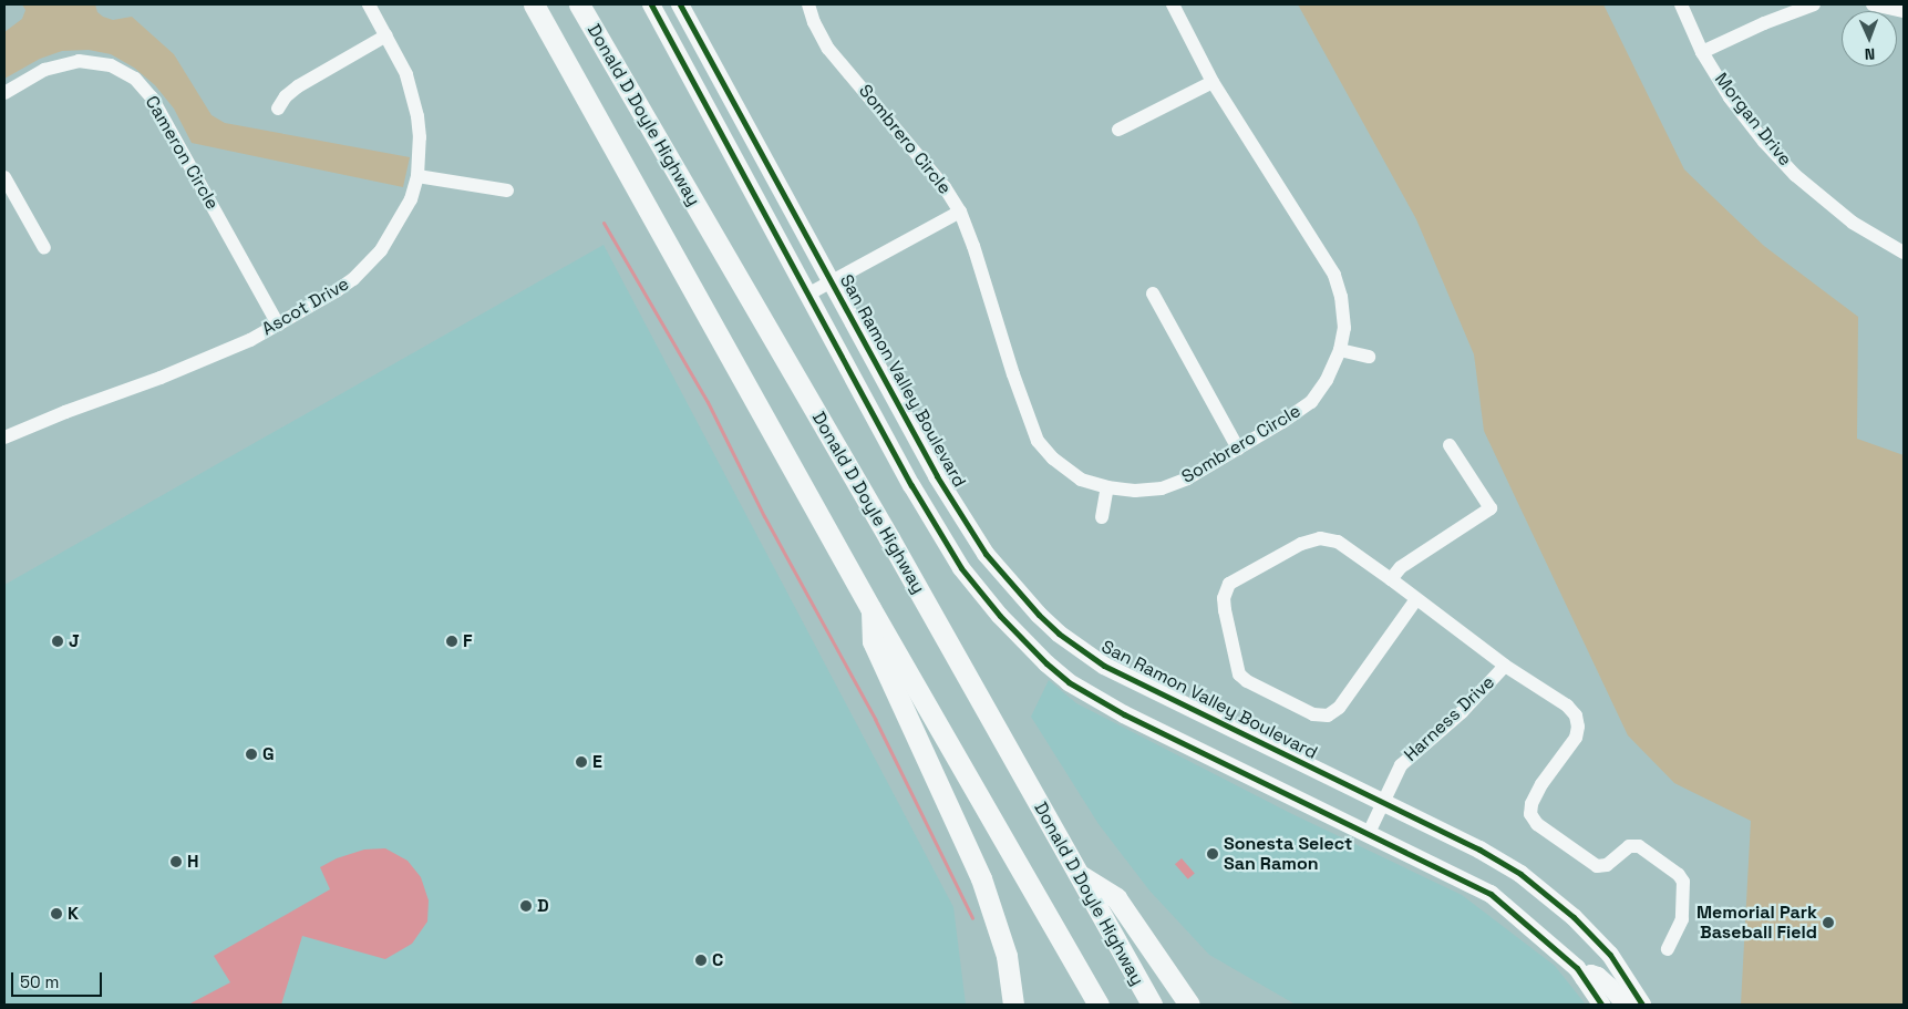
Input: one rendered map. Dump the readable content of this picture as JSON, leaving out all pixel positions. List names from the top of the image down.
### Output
{
  "streets": {
    "highway": ["Donald D Doyle Highway"],
    "main road": ["San Ramon Valley Boulevard"],
    "street": [
      "Morgan Drive",
      "Sombrero Circle",
      "Cameron Circle",
      "Ascot Drive",
      "Harness Drive"
    ]
  },
  "crossings": [
    ["Cameron Circle", "Ascot Drive"],
    ["San Ramon Valley Boulevard", "Harness Drive"]
  ],
  "places": [
    "J",
    "F",
    "G",
    "E",
    "Sonesta Select San Ramon",
    "H",
    "D",
    "K",
    "Memorial Park Baseball Field",
    "C"
  ],
  "scale_bar": "50 m",
  "north": "bottom"
}
